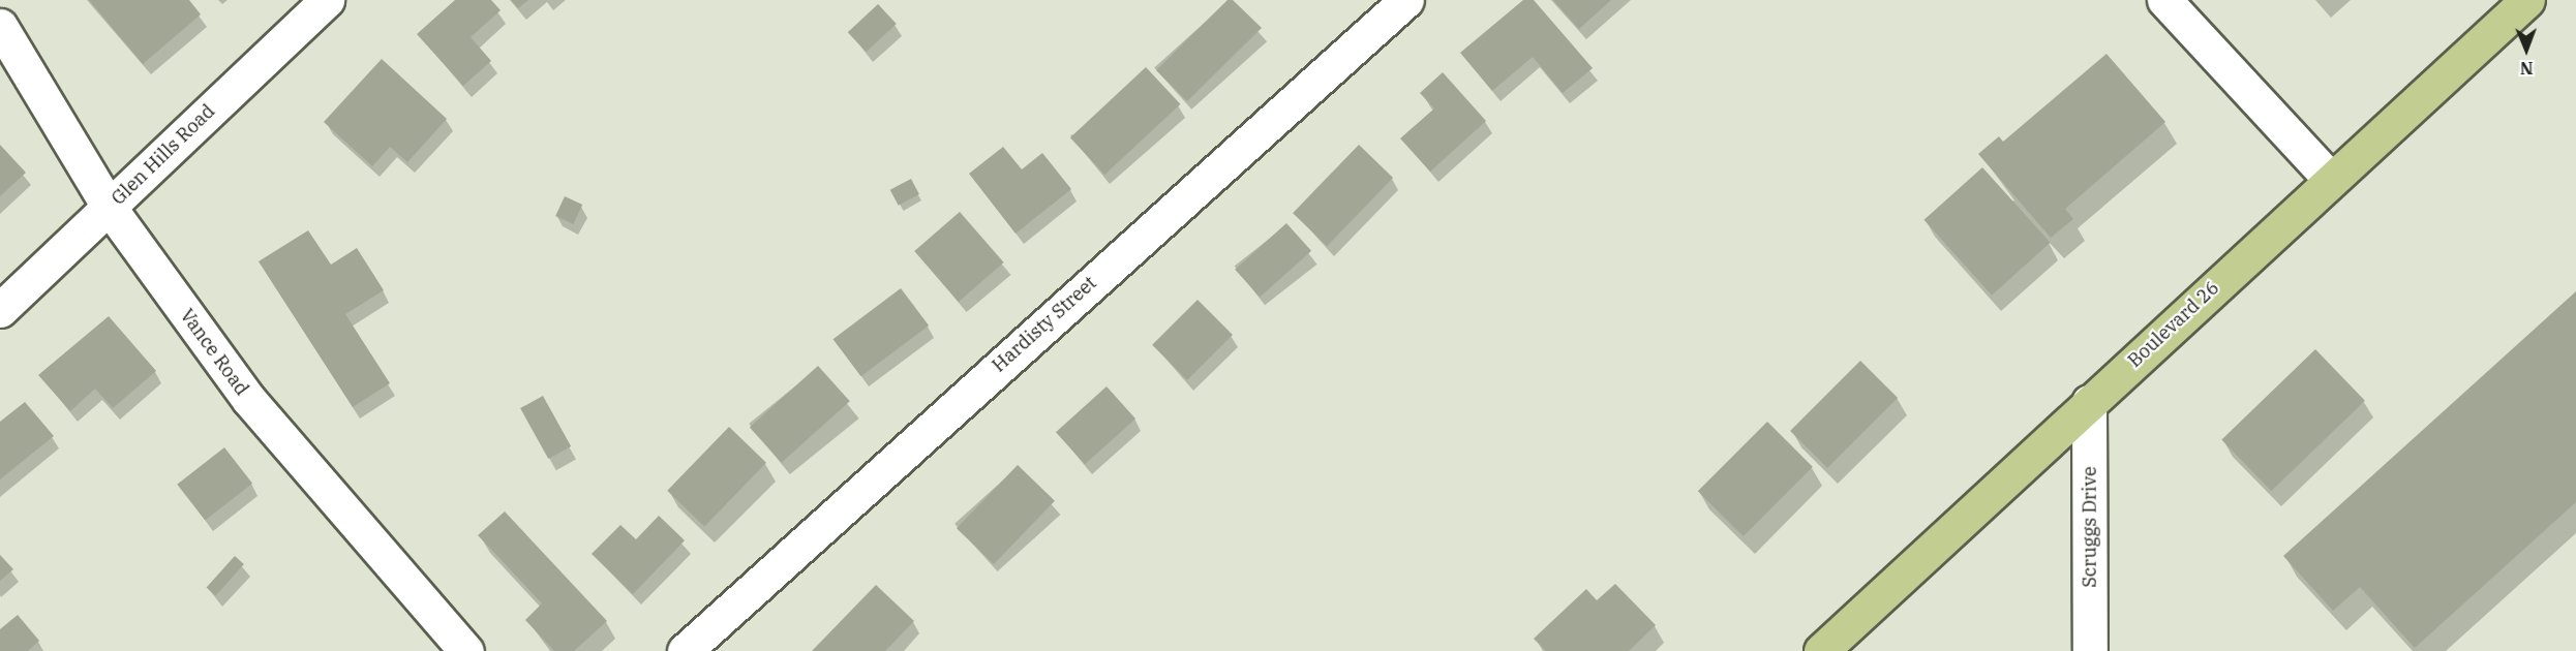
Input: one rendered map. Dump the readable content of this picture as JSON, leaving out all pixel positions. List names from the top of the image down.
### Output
{
  "streets": {
    "main road": ["Boulevard 26"],
    "street": [
      "Glen Hills Road",
      "Hardisty Street",
      "Vance Road",
      "Scruggs Drive"
    ]
  },
  "crossings": [
    ["Glen Hills Road", "Vance Road"],
    ["Boulevard 26", "Scruggs Drive"]
  ],
  "north": "bottom"
}
